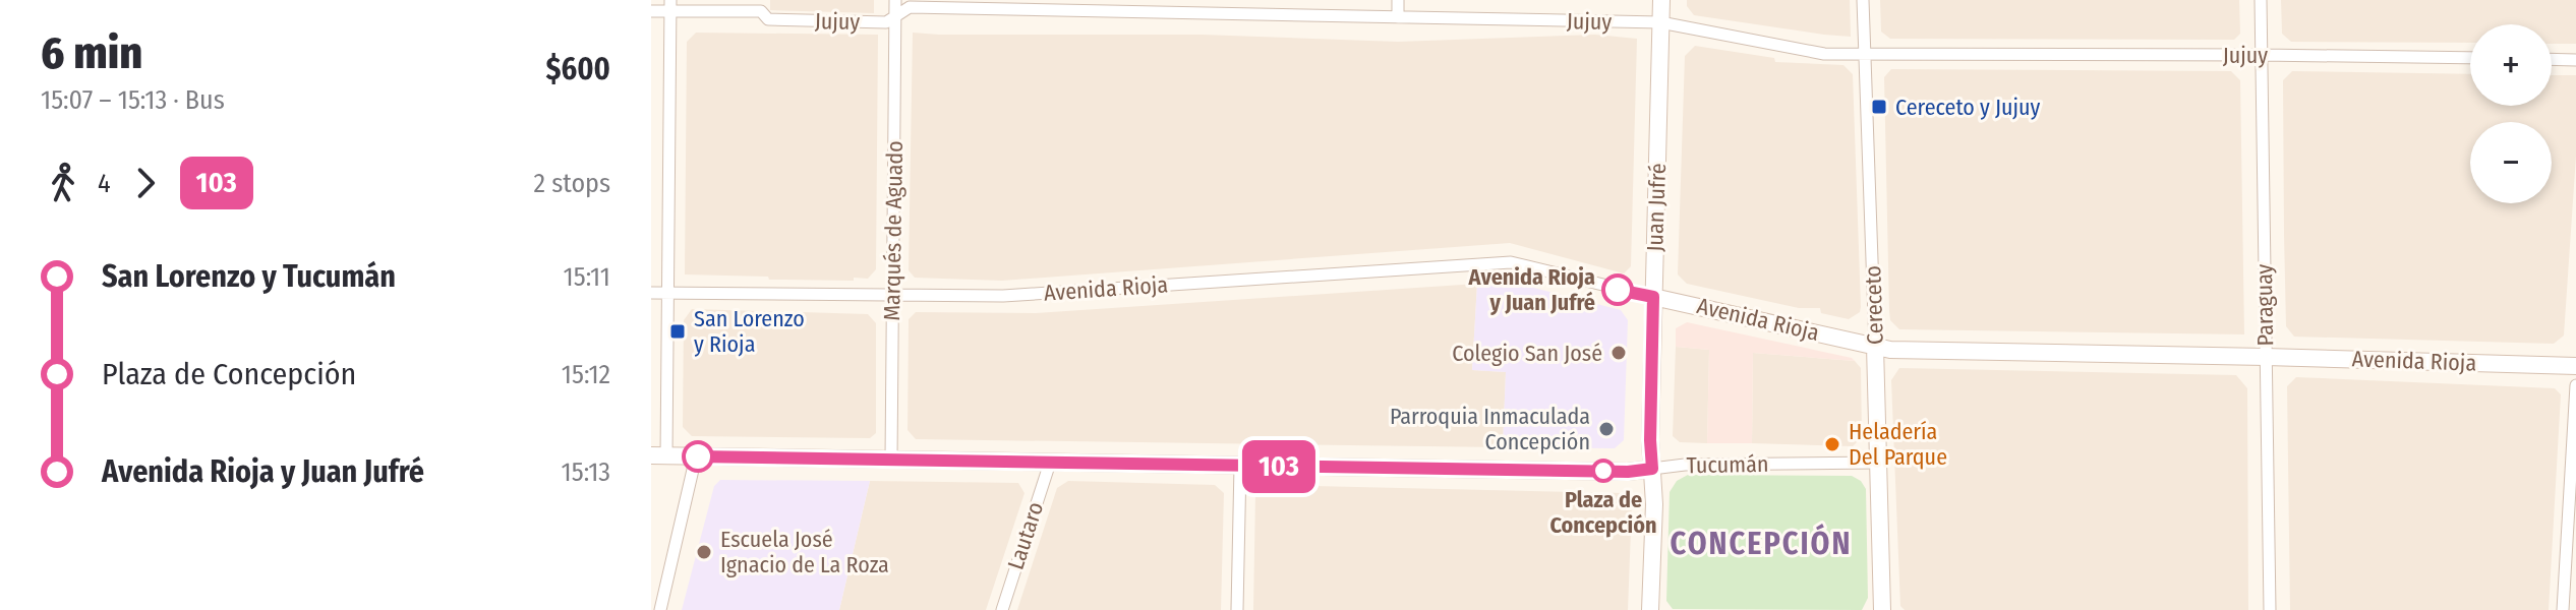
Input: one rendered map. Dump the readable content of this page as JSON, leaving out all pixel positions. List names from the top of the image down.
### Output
{
  "streets": {
    "main road": [
      "Juan Jufré",
      "Avenida Rioja",
      "Cereceto",
      "Tucumán"
    ],
    "street": [
      "Jujuy",
      "Marqués de Aguado",
      "Paraguay",
      "Lautaro"
    ]
  },
  "crossings": [
    ["Jujuy", "Juan Jufré"],
    ["Jujuy", "Marqués de Aguado"],
    ["Jujuy", "Cereceto"],
    ["Jujuy", "Paraguay"],
    ["Juan Jufré", "Avenida Rioja"],
    ["Juan Jufré", "Tucumán"],
    ["Marqués de Aguado", "Avenida Rioja"],
    ["Marqués de Aguado", "Tucumán"],
    ["Avenida Rioja", "Cereceto"],
    ["Avenida Rioja", "Paraguay"],
    ["Cereceto", "Tucumán"],
    ["Tucumán", "Lautaro"]
  ],
  "districts": ["CONCEPCIÓN"],
  "places": {
    "transit": ["Cereceto y Jujuy", "San Lorenzo y Rioja"],
    "other": [
      "Avenida Rioja y Juan Jufré",
      "Colegio San José",
      "Parroquia Inmaculada Concepción",
      "Heladería Del Parque",
      "Plaza de Concepción",
      "Escuela José Ignacio de La Roza"
    ]
  },
  "lines": ["bus line 103"],
  "page": {
    "heading": ["6 min", "15:07 – 15:13 · Bus", "$600"],
    "on_map": "103",
    "map_buttons": ["+", "−"],
    "legs": ["4", "103", "2 stops"],
    "list": [
      {
        "name": "San Lorenzo y Tucumán",
        "value": "15:11"
      },
      {
        "name": "Plaza de Concepción",
        "value": "15:12"
      },
      {
        "name": "Avenida Rioja y Juan Jufré",
        "value": "15:13"
      }
    ]
  }
}
